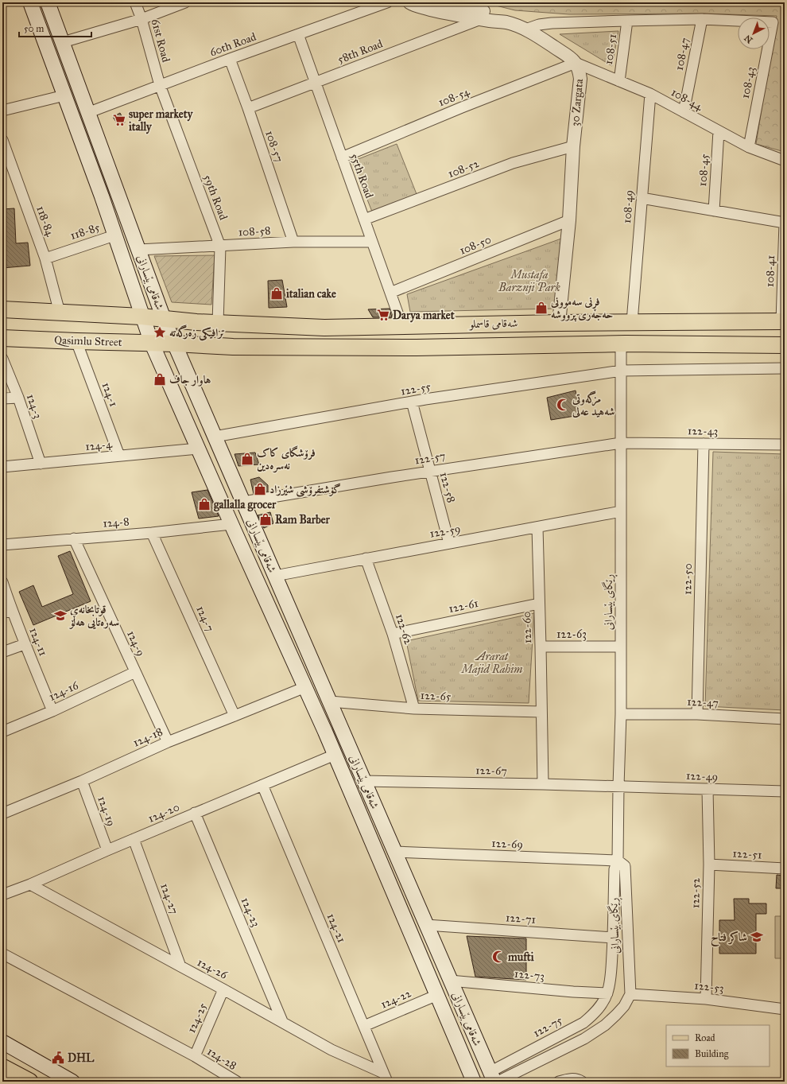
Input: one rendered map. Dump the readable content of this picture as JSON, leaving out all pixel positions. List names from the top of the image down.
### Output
{
  "streets": {
    "main road": ["شەقامی بێسارانی", "شەقامی قاسملو", "Qasimlu Street"],
    "street": [
      "61st Road",
      "60th Road",
      "108-51",
      "58th Road",
      "108-47",
      "108-43",
      "108-54",
      "108-44",
      "30 Zargata",
      "108-57",
      "108-52",
      "108-45",
      "55th Road",
      "59th Road",
      "108-49",
      "118-84",
      "118-85",
      "108-58",
      "108-50",
      "108-41",
      "122-55",
      "124-1",
      "124-3",
      "122-43",
      "124-4",
      "122-57",
      "122-58",
      "124-8",
      "122-59",
      "122-50",
      "ڕێگای بێسارانی",
      "122-61",
      "124-7",
      "122-60",
      "122-62",
      "122-63",
      "124-11",
      "124-9",
      "124-16",
      "122-65",
      "122-47",
      "124-18",
      "122-67",
      "122-49",
      "124-19",
      "124-20",
      "122-69",
      "122-51",
      "122-52",
      "124-27",
      "124-23",
      "122-71",
      "124-21",
      "124-26",
      "122-73",
      "122-53",
      "124-22",
      "124-25",
      "122-75",
      "124-28"
    ]
  },
  "crossings": [
    ["61st Road", "60th Road"],
    ["61st Road", "59th Road"],
    ["60th Road", "108-57"],
    ["60th Road", "55th Road"],
    ["60th Road", "59th Road"],
    ["60th Road", "شەقامی بێسارانی"],
    ["108-51", "108-44"],
    ["58th Road", "30 Zargata"],
    ["58th Road", "108-57"],
    ["58th Road", "55th Road"],
    ["108-47", "108-43"],
    ["108-47", "108-44"],
    ["108-43", "108-44"],
    ["108-54", "108-44"],
    ["108-54", "30 Zargata"],
    ["108-54", "55th Road"],
    ["108-44", "30 Zargata"],
    ["108-44", "108-45"],
    ["108-44", "108-49"],
    ["30 Zargata", "108-52"],
    ["30 Zargata", "108-50"],
    ["30 Zargata", "شەقامی قاسملو"],
    ["108-57", "108-58"],
    ["108-52", "55th Road"],
    ["55th Road", "108-58"],
    ["55th Road", "108-50"],
    ["55th Road", "شەقامی قاسملو"],
    ["59th Road", "108-58"],
    ["59th Road", "شەقامی قاسملو"],
    ["108-49", "شەقامی قاسملو"],
    ["118-84", "118-85"],
    ["118-85", "شەقامی بێسارانی"],
    ["108-58", "شەقامی بێسارانی"],
    ["108-41", "شەقامی قاسملو"],
    ["شەقامی بێسارانی", "شەقامی قاسملو"],
    ["شەقامی بێسارانی", "Qasimlu Street"],
    ["شەقامی بێسارانی", "122-55"],
    ["شەقامی بێسارانی", "124-4"],
    ["شەقامی بێسارانی", "122-57"],
    ["شەقامی بێسارانی", "124-8"],
    ["شەقامی بێسارانی", "122-59"],
    ["شەقامی بێسارانی", "122-65"],
    ["شەقامی بێسارانی", "124-18"],
    ["شەقامی بێسارانی", "122-67"],
    ["شەقامی بێسارانی", "124-20"],
    ["شەقامی بێسارانی", "122-69"],
    ["شەقامی بێسارانی", "122-71"],
    ["شەقامی بێسارانی", "122-73"],
    ["شەقامی بێسارانی", "124-22"],
    ["شەقامی بێسارانی", "122-75"],
    ["شەقامی قاسملو", "Qasimlu Street"],
    ["شەقامی قاسملو", "ڕێگای بێسارانی"],
    ["Qasimlu Street", "124-1"],
    ["122-55", "122-58"],
    ["122-55", "ڕێگای بێسارانی"],
    ["124-1", "124-4"],
    ["124-3", "124-4"],
    ["122-43", "122-57"],
    ["122-43", "122-50"],
    ["122-43", "ڕێگای بێسارانی"],
    ["122-57", "122-58"],
    ["122-57", "ڕێگای بێسارانی"],
    ["122-58", "122-59"],
    ["124-8", "124-7"],
    ["124-8", "124-9"],
    ["122-59", "ڕێگای بێسارانی"],
    ["122-59", "122-60"],
    ["122-59", "122-62"],
    ["122-50", "122-47"],
    ["ڕێگای بێسارانی", "122-63"],
    ["ڕێگای بێسارانی", "122-47"],
    ["ڕێگای بێسارانی", "122-67"],
    ["ڕێگای بێسارانی", "122-49"],
    ["ڕێگای بێسارانی", "122-69"],
    ["ڕێگای بێسارانی", "122-71"],
    ["ڕێگای بێسارانی", "122-73"],
    ["ڕێگای بێسارانی", "122-53"],
    ["ڕێگای بێسارانی", "122-75"],
    ["122-61", "122-60"],
    ["122-61", "122-62"],
    ["124-7", "124-18"],
    ["122-60", "122-63"],
    ["122-60", "122-65"],
    ["122-60", "122-67"],
    ["122-62", "122-65"],
    ["124-11", "124-16"],
    ["124-9", "124-16"],
    ["124-9", "124-18"],
    ["124-18", "124-19"],
    ["122-67", "122-49"],
    ["122-49", "122-52"],
    ["124-19", "124-20"],
    ["124-20", "124-27"],
    ["124-20", "124-23"],
    ["124-20", "124-21"],
    ["124-20", "124-26"],
    ["122-51", "122-52"],
    ["122-52", "122-53"],
    ["124-27", "124-26"],
    ["124-23", "124-26"],
    ["124-21", "124-26"],
    ["124-21", "124-22"],
    ["124-26", "124-25"],
    ["122-73", "122-75"],
    ["124-25", "124-28"]
  ],
  "parks": ["Mustafa Barznji Park", "Ararat Majid Rahim"],
  "places": {
    "supermarket": ["super markety itally", "Darya market"],
    "shop": [
      "italian cake",
      "فڕنی سەموونی حەجەری پرووشە",
      "هاوار جاف",
      "فرۆشگای کاک نەسرەدین",
      "گۆشتفرۆشی شێرزاد",
      "gallalla grocer",
      "Ram Barber"
    ],
    "place": ["ترافیکی زەرگەتە"],
    "mosque": ["مزگەوتی شەهید عەلی", "mufti"],
    "school or university": ["قوتابخانەی سەرەتایی هەڵۆ", "شاكر فتاح"],
    "public building": ["DHL"]
  },
  "legend": ["Road", "Building"],
  "scale_bar": "50 m",
  "north": "bottom left"
}
